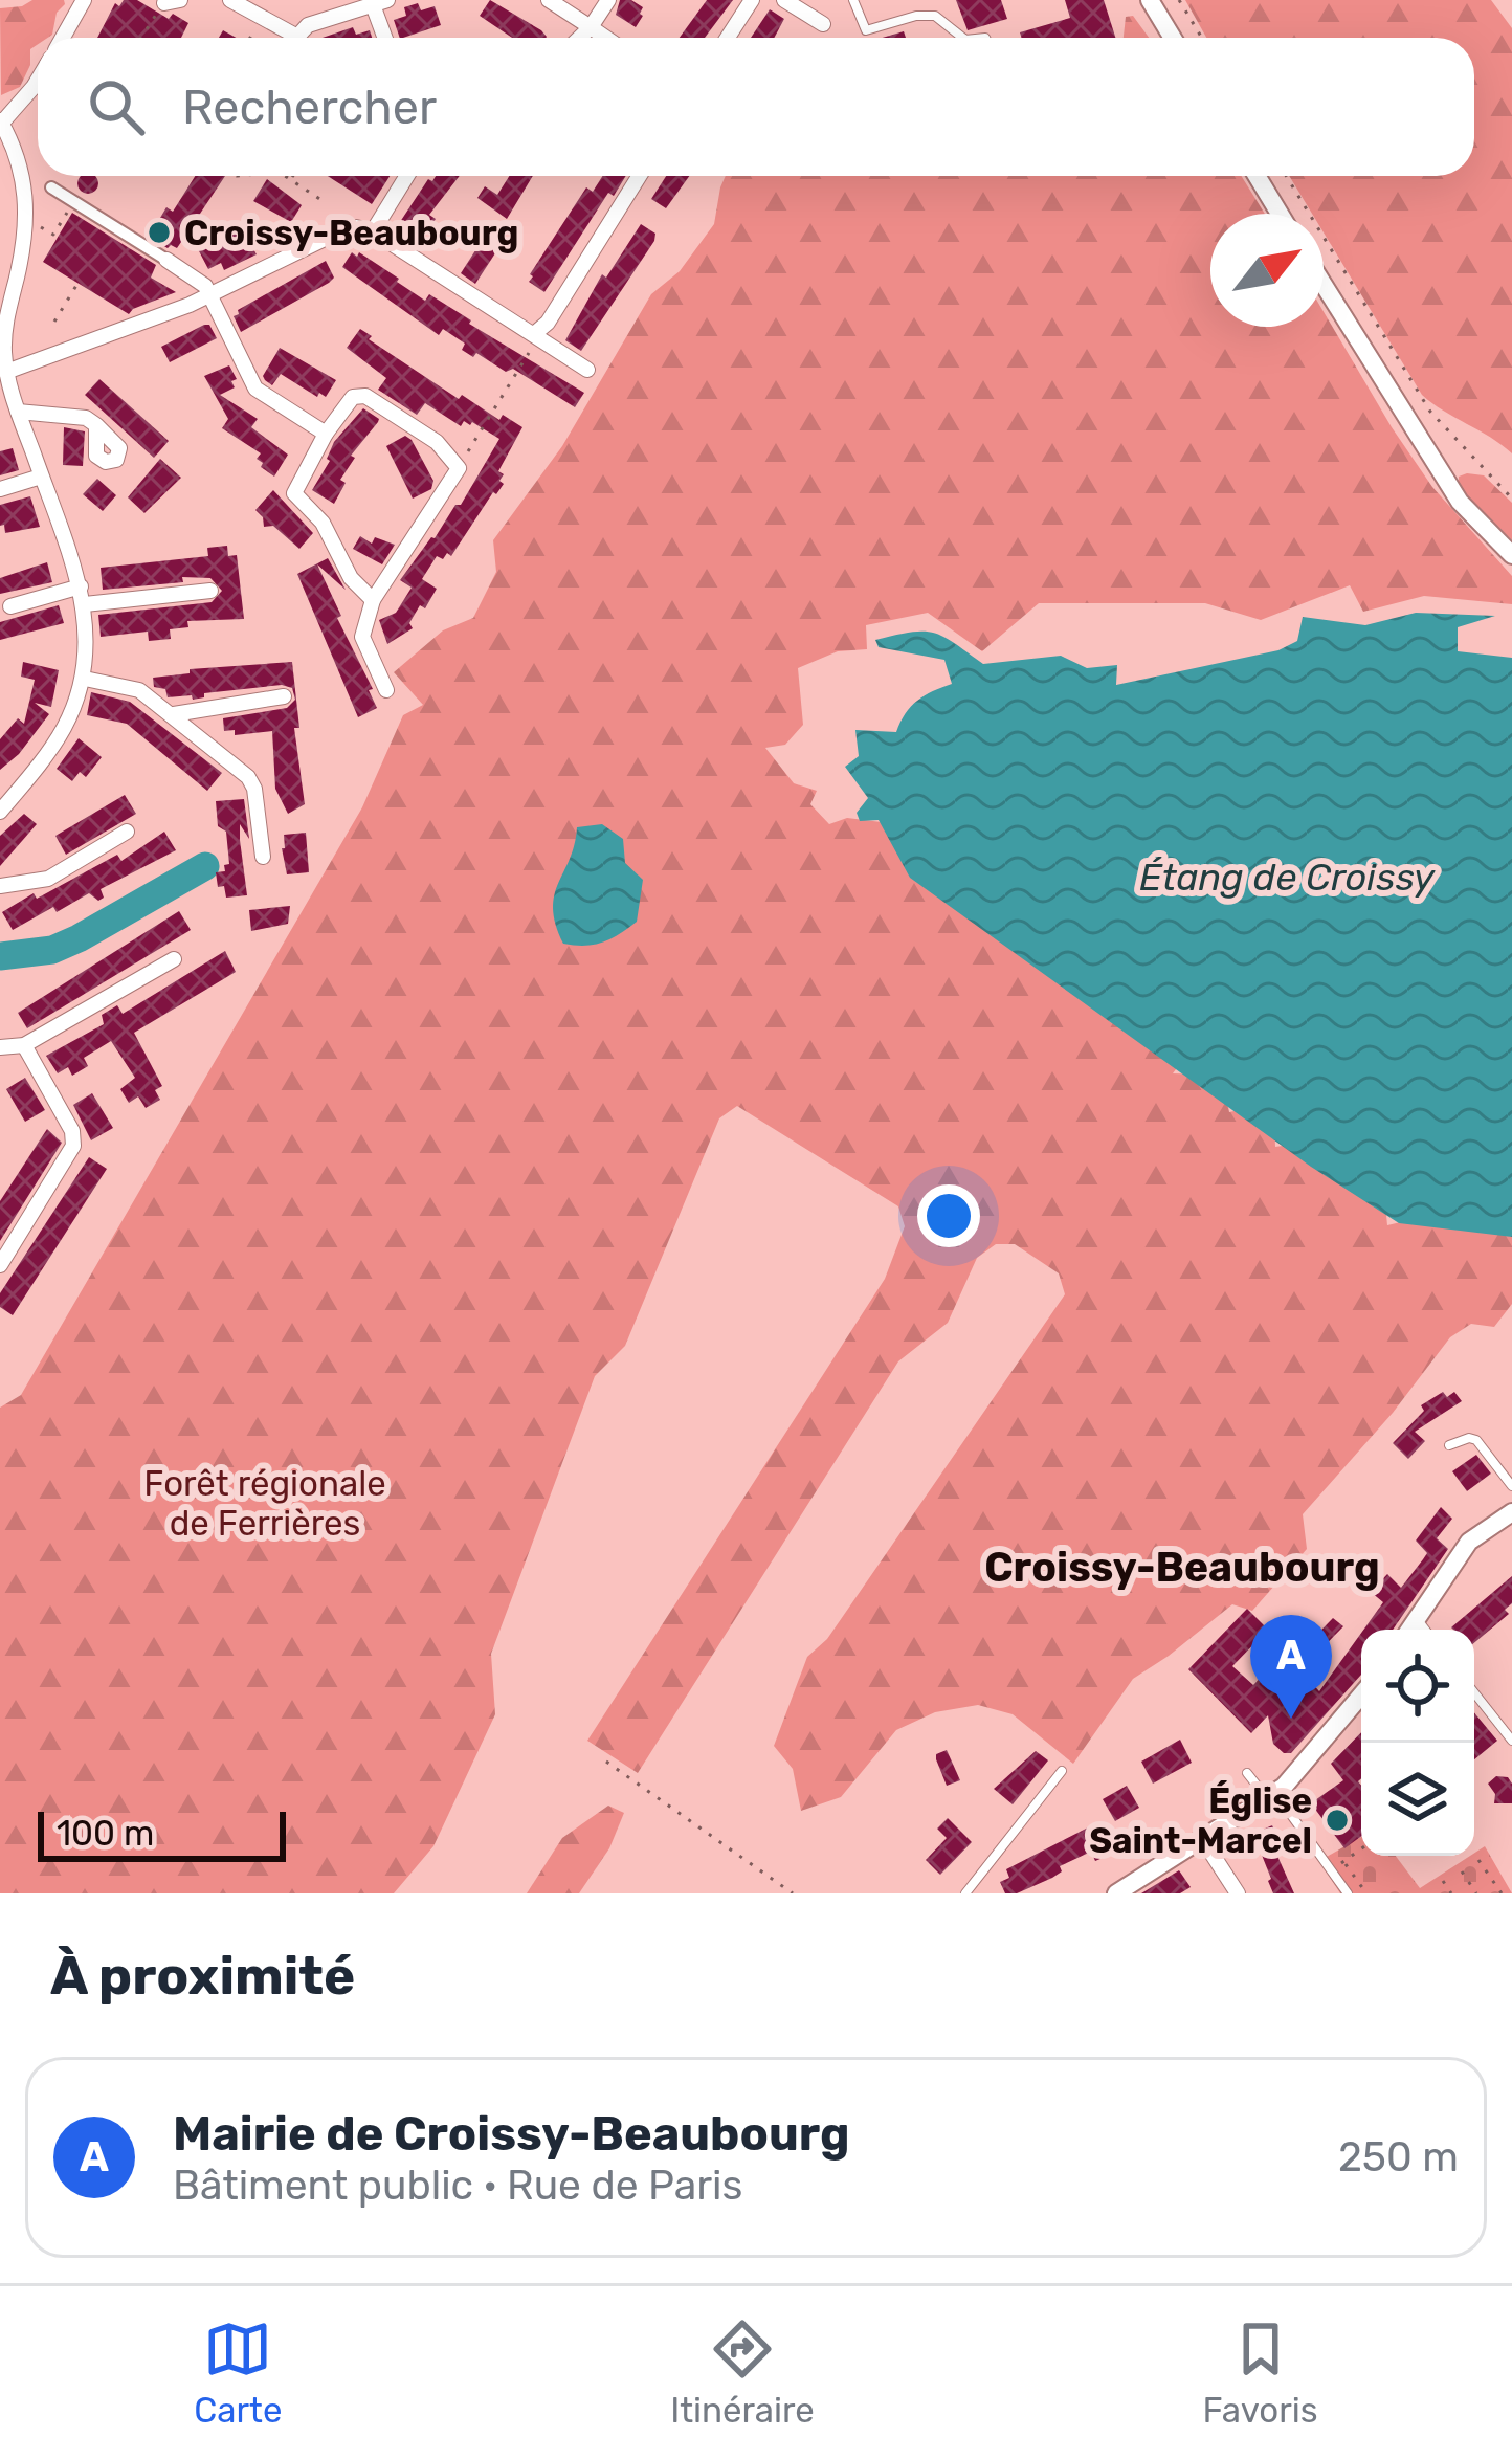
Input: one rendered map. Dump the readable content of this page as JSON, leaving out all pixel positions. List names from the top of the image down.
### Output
{
  "districts": ["Croissy-Beaubourg"],
  "water": ["Étang de Croissy"],
  "parks": ["Forêt régionale de Ferrières"],
  "places": ["Croissy-Beaubourg", "Église Saint-Marcel"],
  "scale_bar": "100 m",
  "north": "top right",
  "page": {
    "search": "Rechercher",
    "pins": "A",
    "scale": "100 m",
    "heading": "À proximité",
    "list": [
      {
        "mark": "A",
        "name": "Mairie de Croissy-Beaubourg",
        "note": "Bâtiment public · Rue de Paris",
        "value": "250 m"
      }
    ],
    "nav": ["Carte", "Itinéraire", "Favoris"]
  }
}
